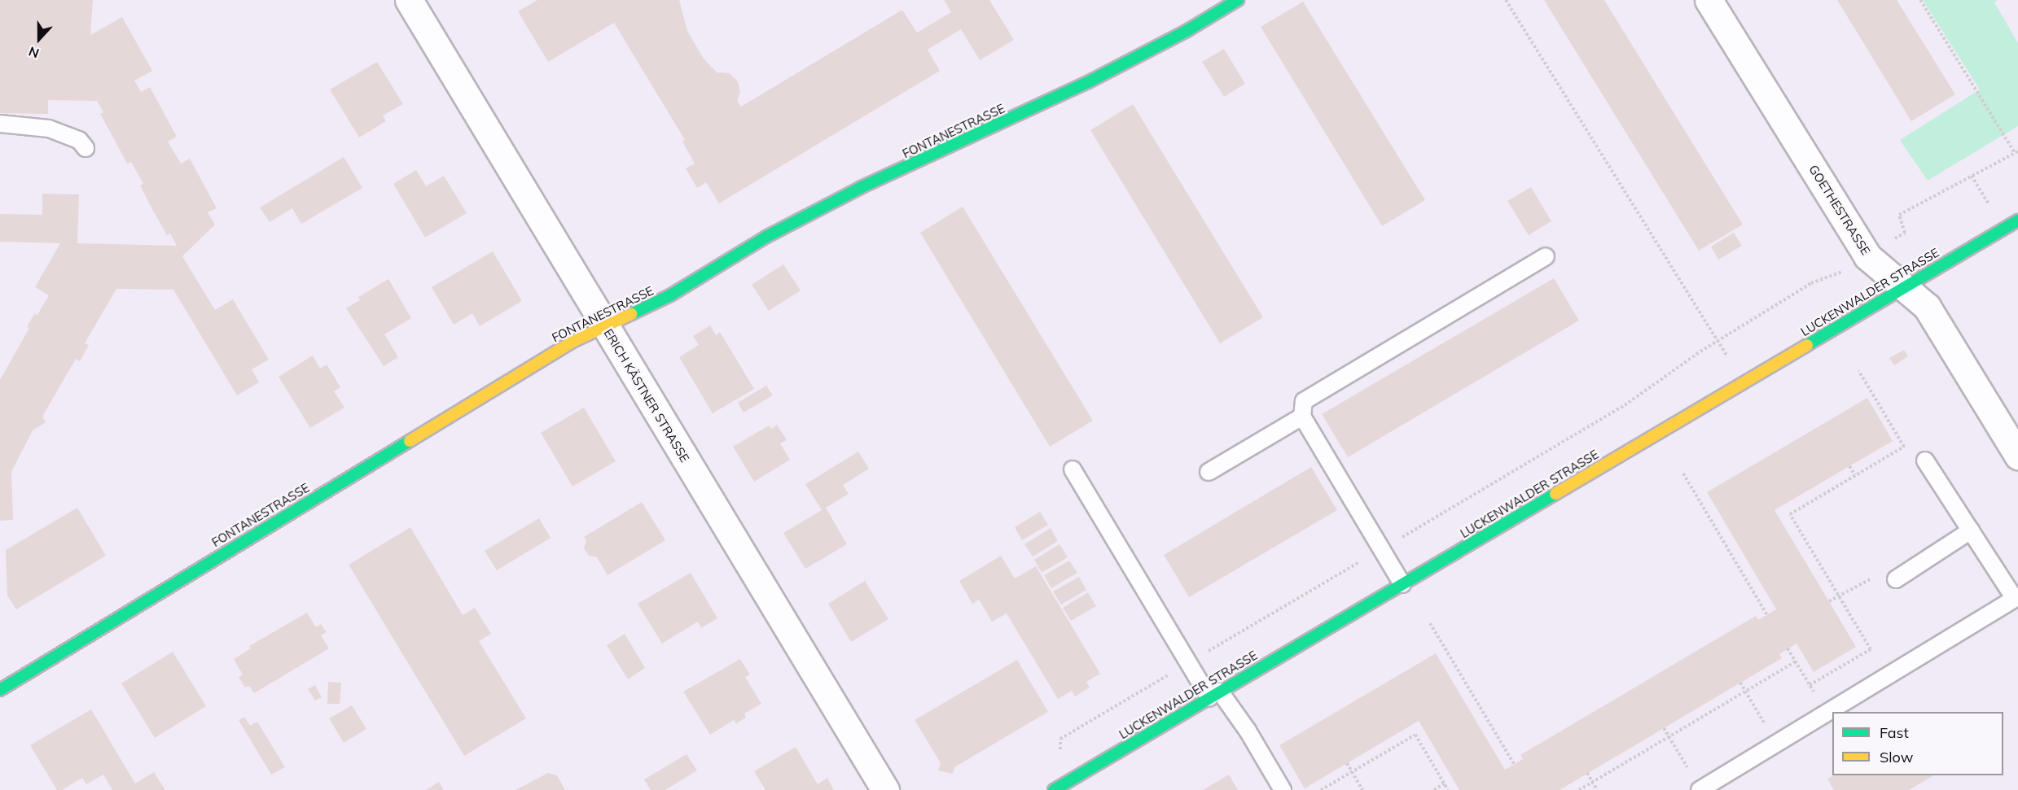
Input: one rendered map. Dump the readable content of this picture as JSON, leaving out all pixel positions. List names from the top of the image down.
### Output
{
  "streets": {
    "street": [
      "FONTANESTRASSE",
      "GOETHESTRASSE",
      "LUCKENWALDER STRASSE",
      "ERICH KÄSTNER STRASSE"
    ]
  },
  "crossings": [
    ["FONTANESTRASSE", "ERICH KÄSTNER STRASSE"],
    ["GOETHESTRASSE", "LUCKENWALDER STRASSE"]
  ],
  "legend": ["Fast", "Slow"],
  "north": "bottom"
}
